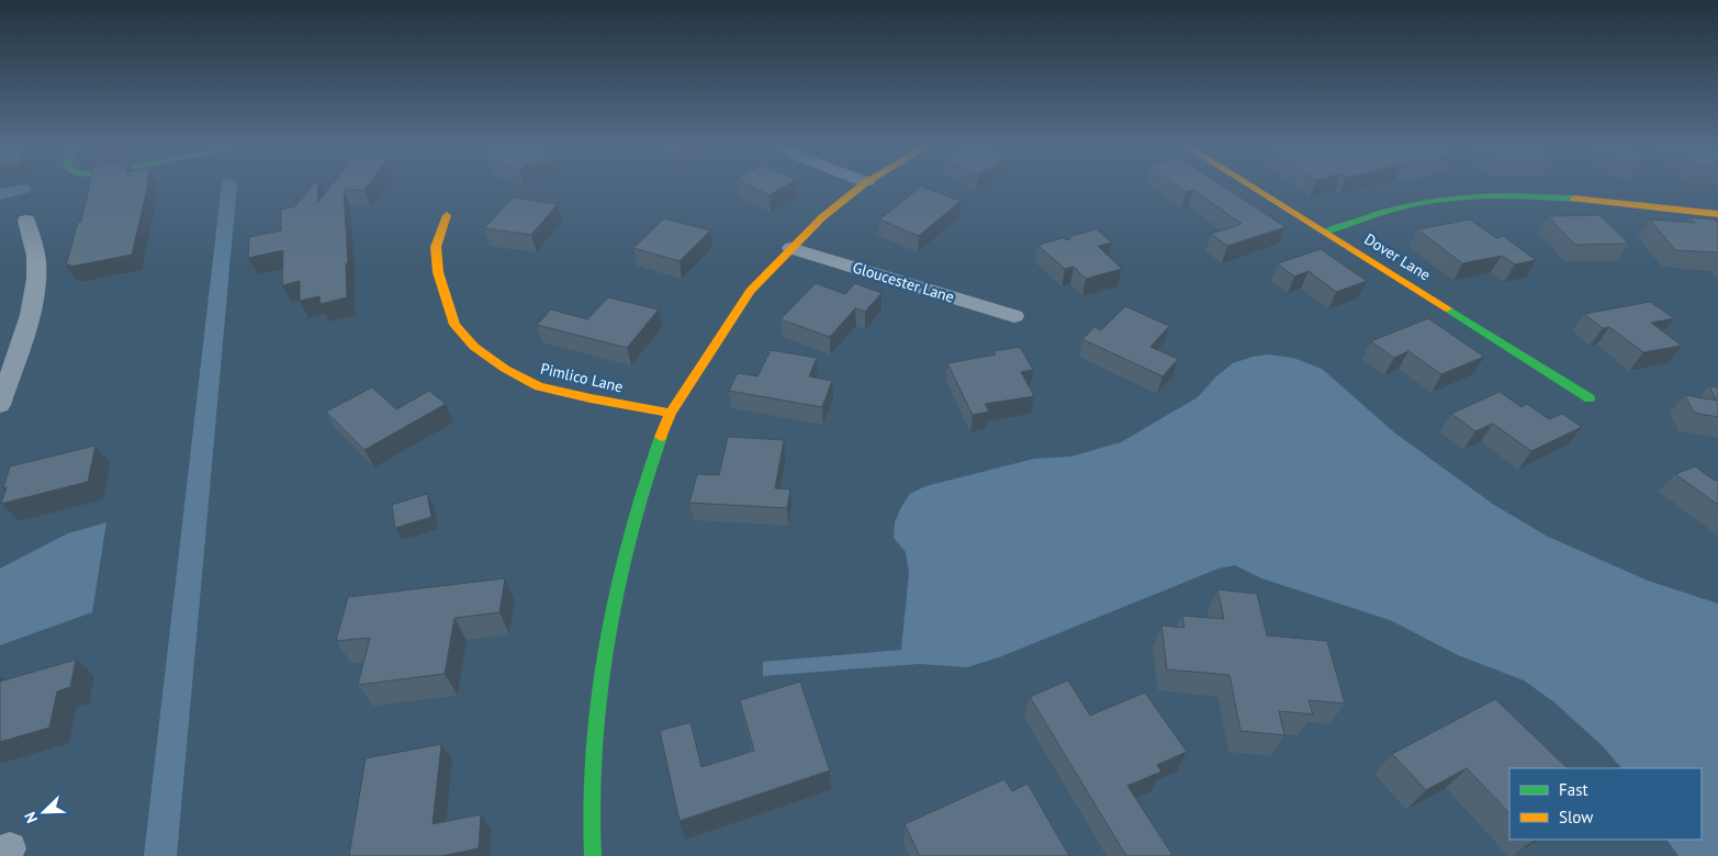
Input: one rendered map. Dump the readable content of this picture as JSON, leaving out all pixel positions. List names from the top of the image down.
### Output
{
  "streets": {
    "street": ["Dover Lane", "Gloucester Lane", "Pimlico Lane"]
  },
  "legend": ["Fast", "Slow"],
  "north": "bottom left"
}
